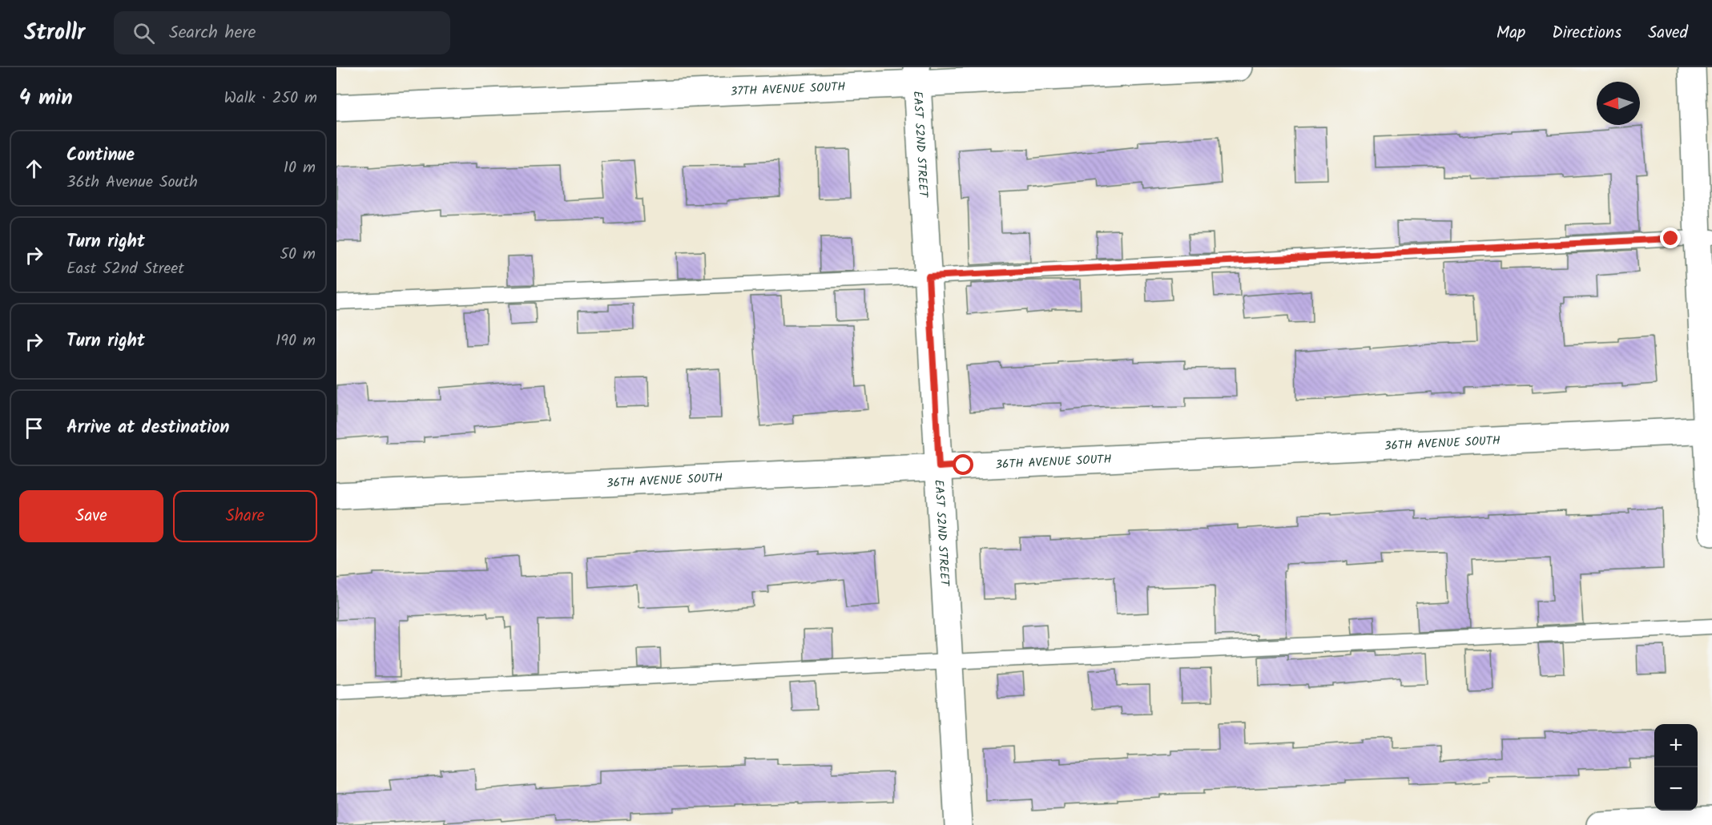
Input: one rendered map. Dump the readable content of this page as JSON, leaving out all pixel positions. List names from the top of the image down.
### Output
{
  "streets": {
    "street": ["37TH AVENUE SOUTH", "EAST 52ND STREET", "36TH AVENUE SOUTH"]
  },
  "crossings": [
    ["37TH AVENUE SOUTH", "EAST 52ND STREET"],
    ["EAST 52ND STREET", "36TH AVENUE SOUTH"]
  ],
  "north": "left",
  "page": {
    "header": "Strollr",
    "search": "Search here",
    "nav": ["Map", "Directions", "Saved"],
    "heading": ["4 min", "Walk · 250 m"],
    "list": [
      ["Continue", "36th Avenue South", "10 m"],
      ["Turn right", "East 52nd Street", "50 m"],
      ["Turn right", "190 m"],
      "Arrive at destination"
    ],
    "buttons": ["Save", "Share"],
    "map_buttons": ["+", "−"]
  }
}
